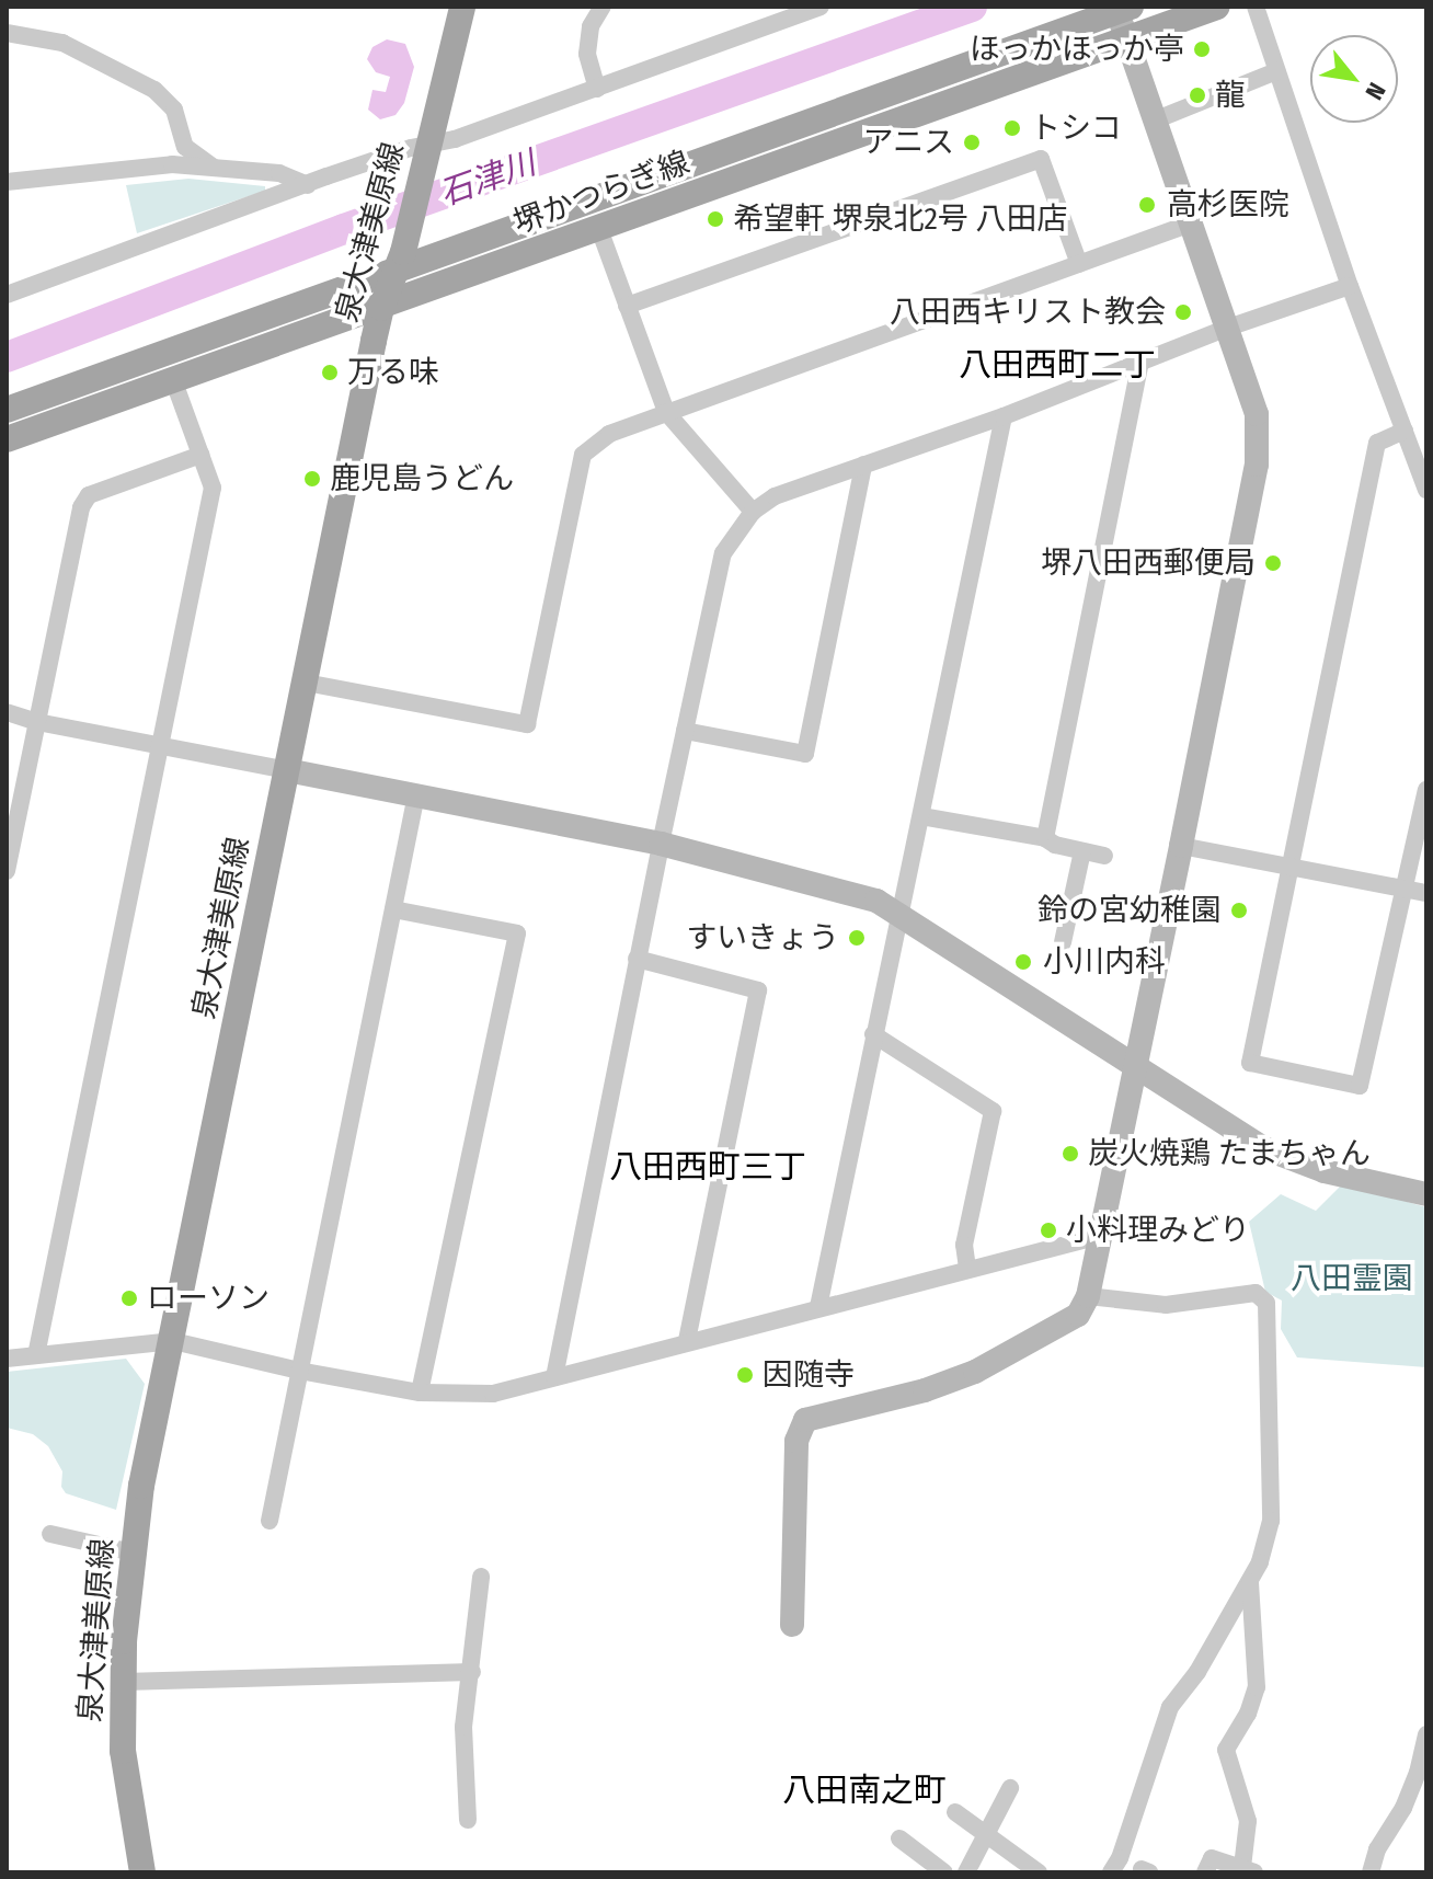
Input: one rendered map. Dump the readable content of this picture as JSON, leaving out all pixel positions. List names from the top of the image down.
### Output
{
  "streets": {
    "main road": ["堺かつらぎ線", "泉大津美原線"]
  },
  "crossings": [
    ["堺かつらぎ線", "泉大津美原線"]
  ],
  "districts": ["八田西町二丁", "八田西町三丁", "八田南之町"],
  "water": ["石津川"],
  "parks": ["八田霊園"],
  "places": [
    "ほっかほっか亭",
    "龍",
    "トシコ",
    "アニス",
    "高杉医院",
    "希望軒 堺泉北2号 八田店",
    "八田西キリスト教会",
    "万る味",
    "鹿児島うどん",
    "堺八田西郵便局",
    "鈴の宮幼稚園",
    "すいきょう",
    "小川内科",
    "炭火焼鶏 たまちゃん",
    "小料理みどり",
    "ローソン",
    "因随寺"
  ],
  "north": "bottom right"
}
